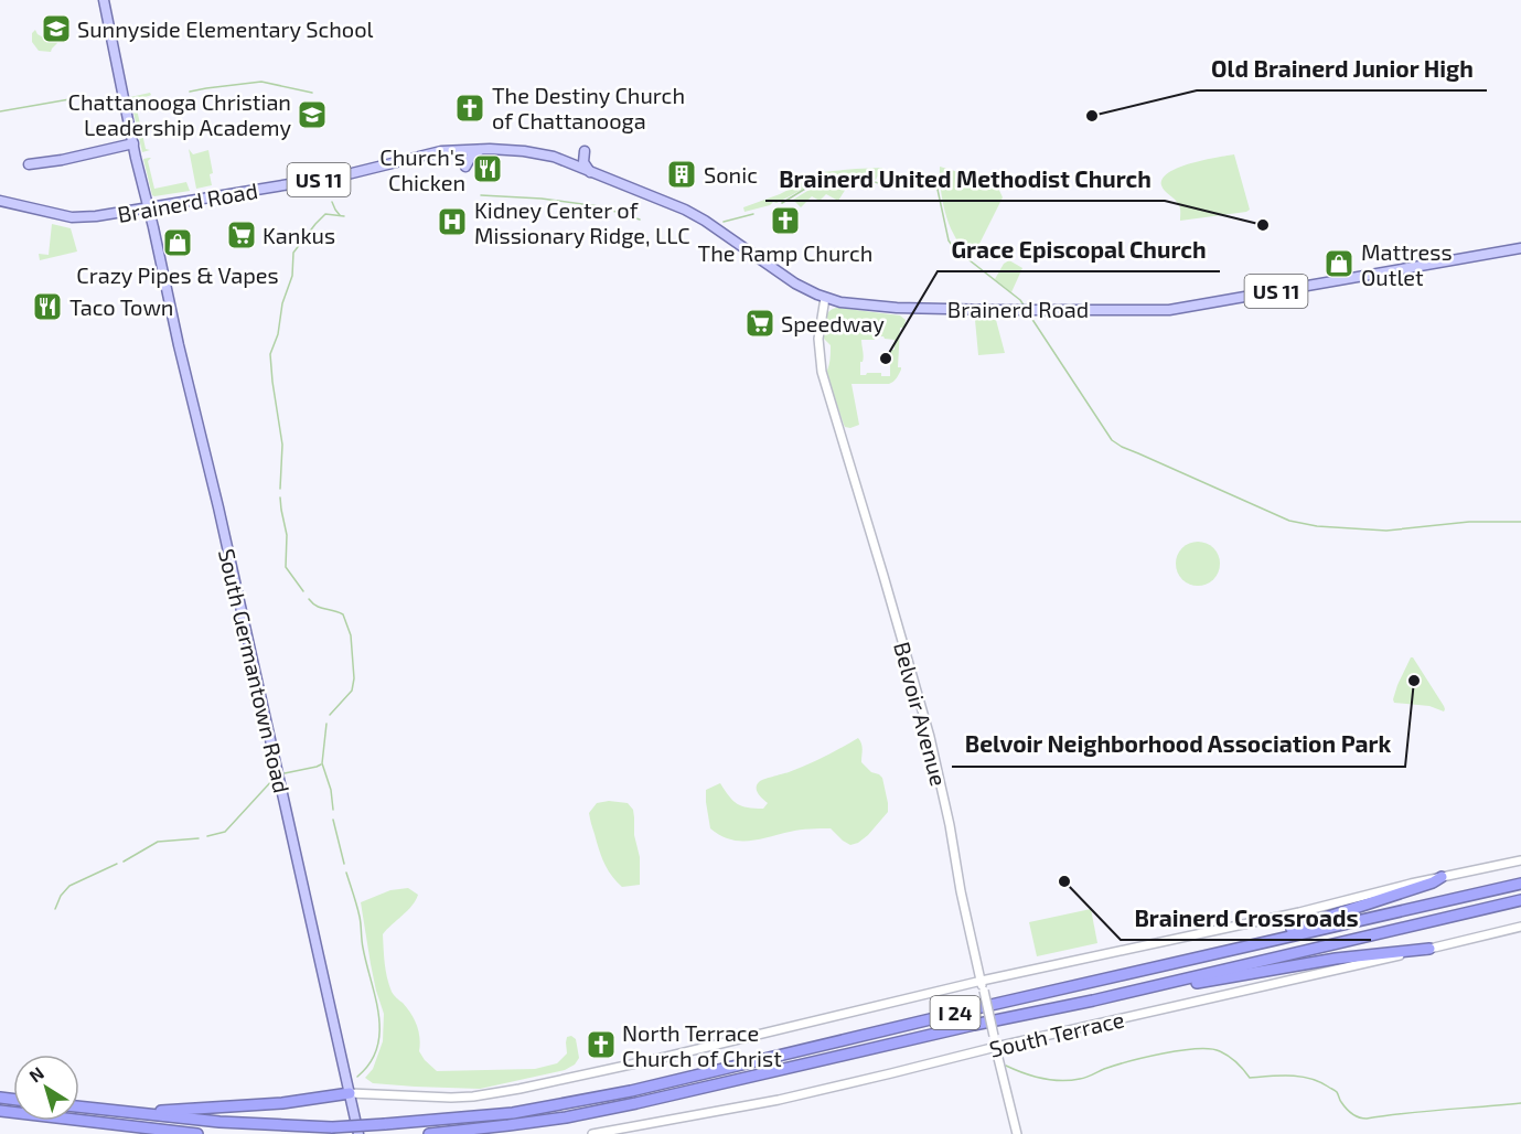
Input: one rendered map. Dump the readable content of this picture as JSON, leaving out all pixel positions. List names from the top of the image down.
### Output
{
  "streets": {
    "highway": ["I 24"],
    "main road": ["US 11", "Brainerd Road", "South Germantown Road"],
    "street": ["Belvoir Avenue", "South Terrace"]
  },
  "crossings": [
    ["Brainerd Road", "South Germantown Road"],
    ["Brainerd Road", "Belvoir Avenue"],
    ["Belvoir Avenue", "South Terrace"]
  ],
  "places": {
    "school or university": ["Sunnyside Elementary School", "Chattanooga Christian Leadership Academy"],
    "church": ["The Destiny Church of Chattanooga", "The Ramp Church", "North Terrace Church of Christ"],
    "other": [
      "Old Brainerd Junior High",
      "Brainerd United Methodist Church",
      "Grace Episcopal Church",
      "Belvoir Neighborhood Association Park",
      "Brainerd Crossroads"
    ],
    "restaurant": ["Church's Chicken", "Taco Town"],
    "building": ["Sonic"],
    "hospital": ["Kidney Center of Missionary Ridge, LLC"],
    "supermarket": ["Kankus", "Speedway"],
    "shop": ["Crazy Pipes & Vapes", "Mattress Outlet"]
  },
  "north": "top left"
}
